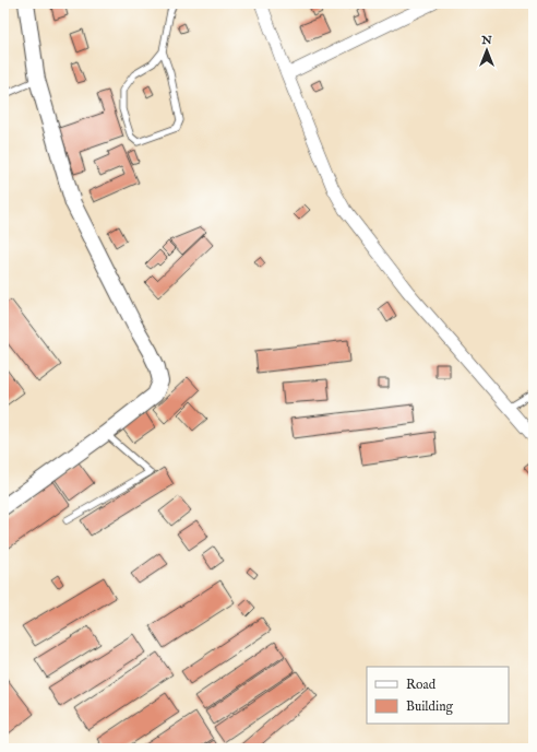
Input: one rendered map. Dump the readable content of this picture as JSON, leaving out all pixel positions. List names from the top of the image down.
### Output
{
  "legend": ["Road", "Building"],
  "north": "top"
}
